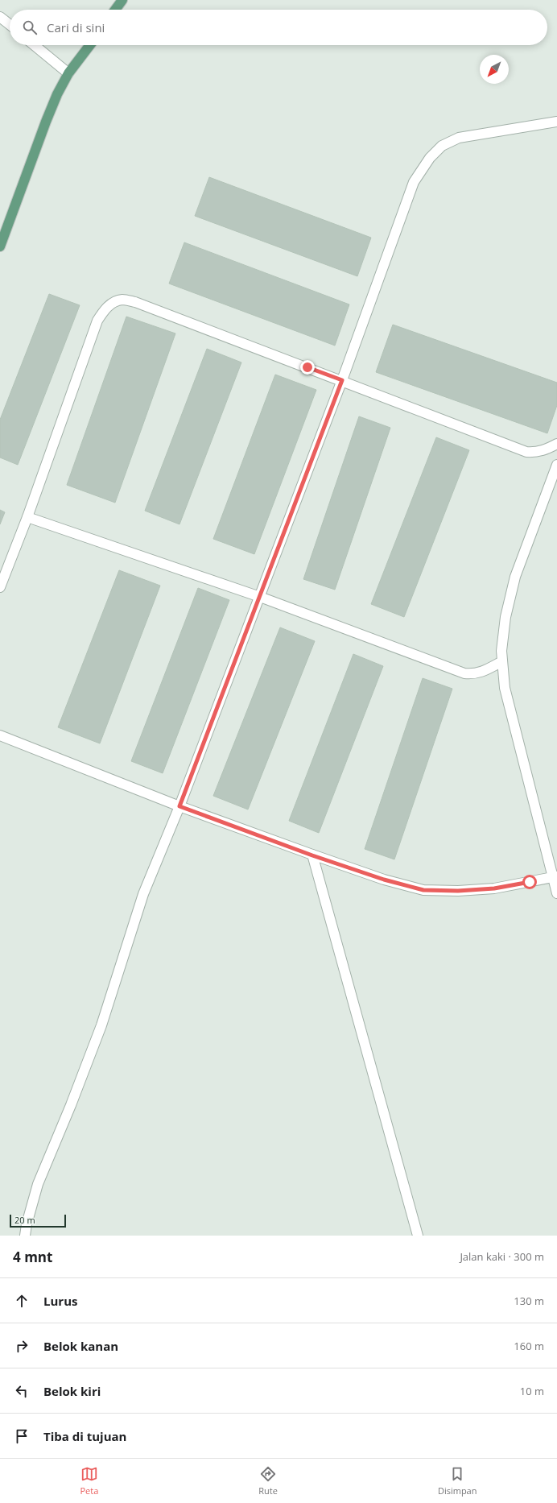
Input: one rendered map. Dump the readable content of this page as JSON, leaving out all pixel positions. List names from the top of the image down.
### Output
{
  "scale_bar": "20 m",
  "north": "bottom left",
  "page": {
    "search": "Cari di sini",
    "scale": "20 m",
    "heading": ["4 mnt", "Jalan kaki · 300 m"],
    "list": [
      ["Lurus", "130 m"],
      ["Belok kanan", "160 m"],
      ["Belok kiri", "10 m"],
      "Tiba di tujuan"
    ],
    "nav": ["Peta", "Rute", "Disimpan"]
  }
}
